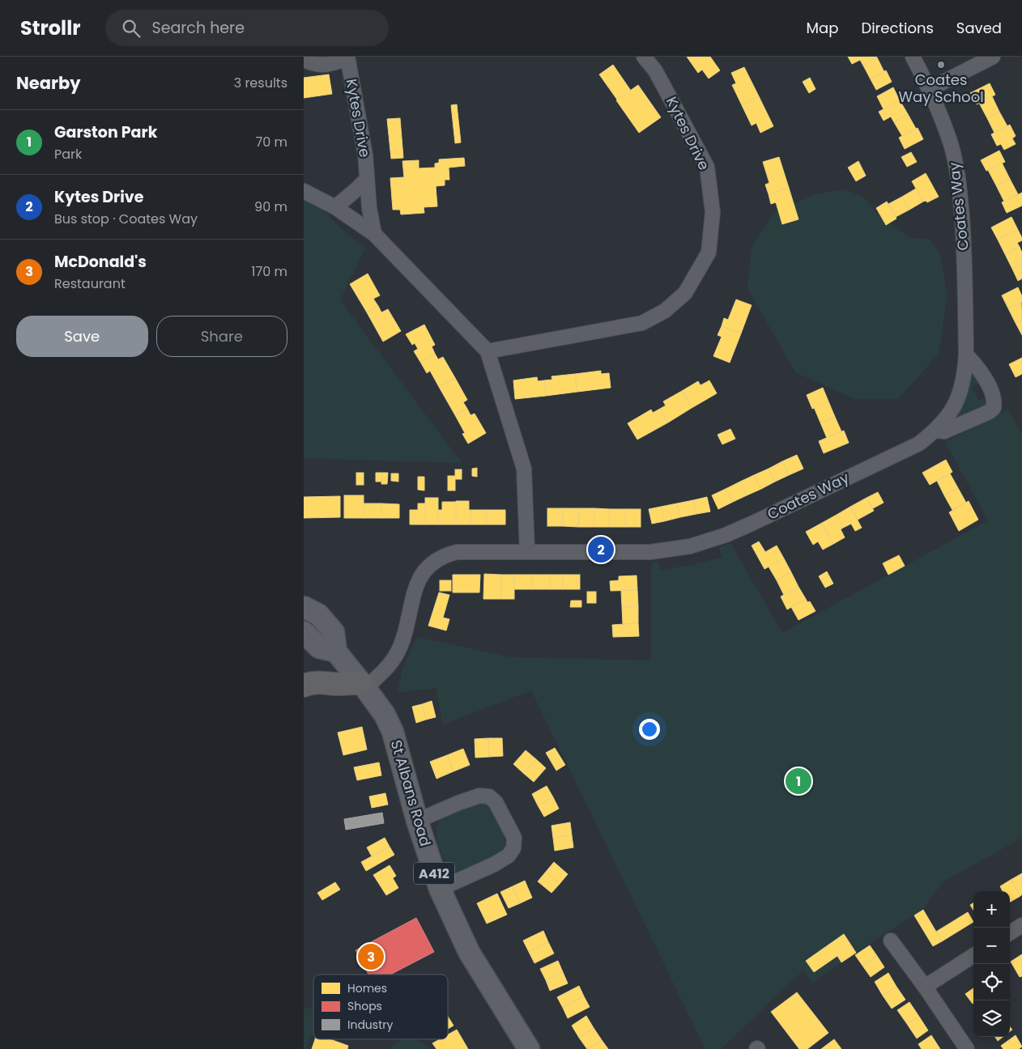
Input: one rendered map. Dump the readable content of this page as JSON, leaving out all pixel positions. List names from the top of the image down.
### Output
{
  "streets": {
    "main road": ["St Albans Road", "A412"],
    "street": ["Kytes Drive", "Coates Way"]
  },
  "crossings": [
    ["Coates Way", "St Albans Road"]
  ],
  "places": ["Coates Way School"],
  "legend": ["Homes", "Shops", "Industry"],
  "page": {
    "header": "Strollr",
    "search": "Search here",
    "nav": ["Map", "Directions", "Saved"],
    "heading": ["Nearby", "3 results"],
    "list": [
      {
        "mark": "1",
        "name": "Garston Park",
        "note": "Park",
        "value": "70 m"
      },
      {
        "mark": "2",
        "name": "Kytes Drive",
        "note": "Bus stop · Coates Way",
        "value": "90 m"
      },
      {
        "mark": "3",
        "name": "McDonald's",
        "note": "Restaurant",
        "value": "170 m"
      }
    ],
    "buttons": ["Save", "Share"],
    "pins": ["2", "1", "3"],
    "map_buttons": ["+", "−"]
  }
}
